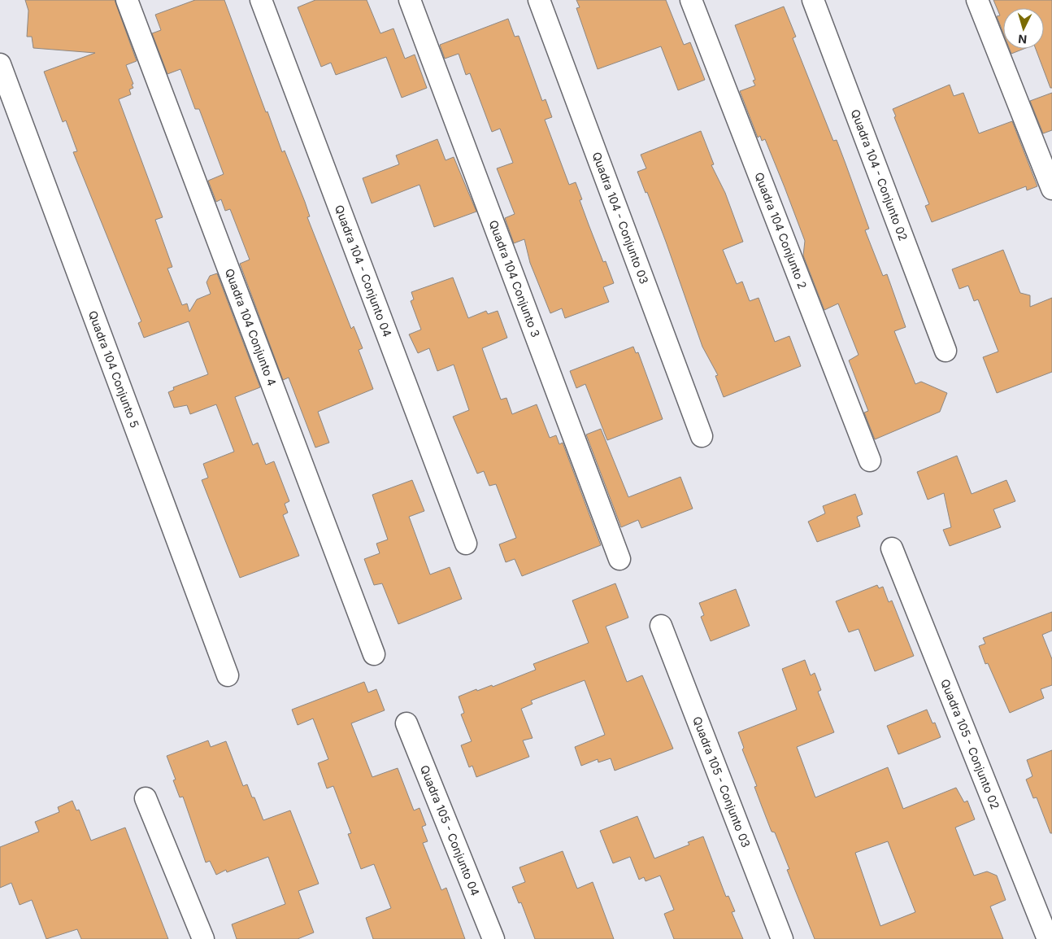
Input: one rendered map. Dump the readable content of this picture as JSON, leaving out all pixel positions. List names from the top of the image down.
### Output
{
  "streets": {
    "street": [
      "Quadra 104 - Conjunto 02",
      "Quadra 104 - Conjunto 03",
      "Quadra 104 Conjunto 2",
      "Quadra 104 - Conjunto 04",
      "Quadra 104 Conjunto 3",
      "Quadra 104 Conjunto 4",
      "Quadra 104 Conjunto 5",
      "Quadra 105 - Conjunto 02",
      "Quadra 105 - Conjunto 03",
      "Quadra 105 - Conjunto 04"
    ]
  },
  "north": "bottom"
}
